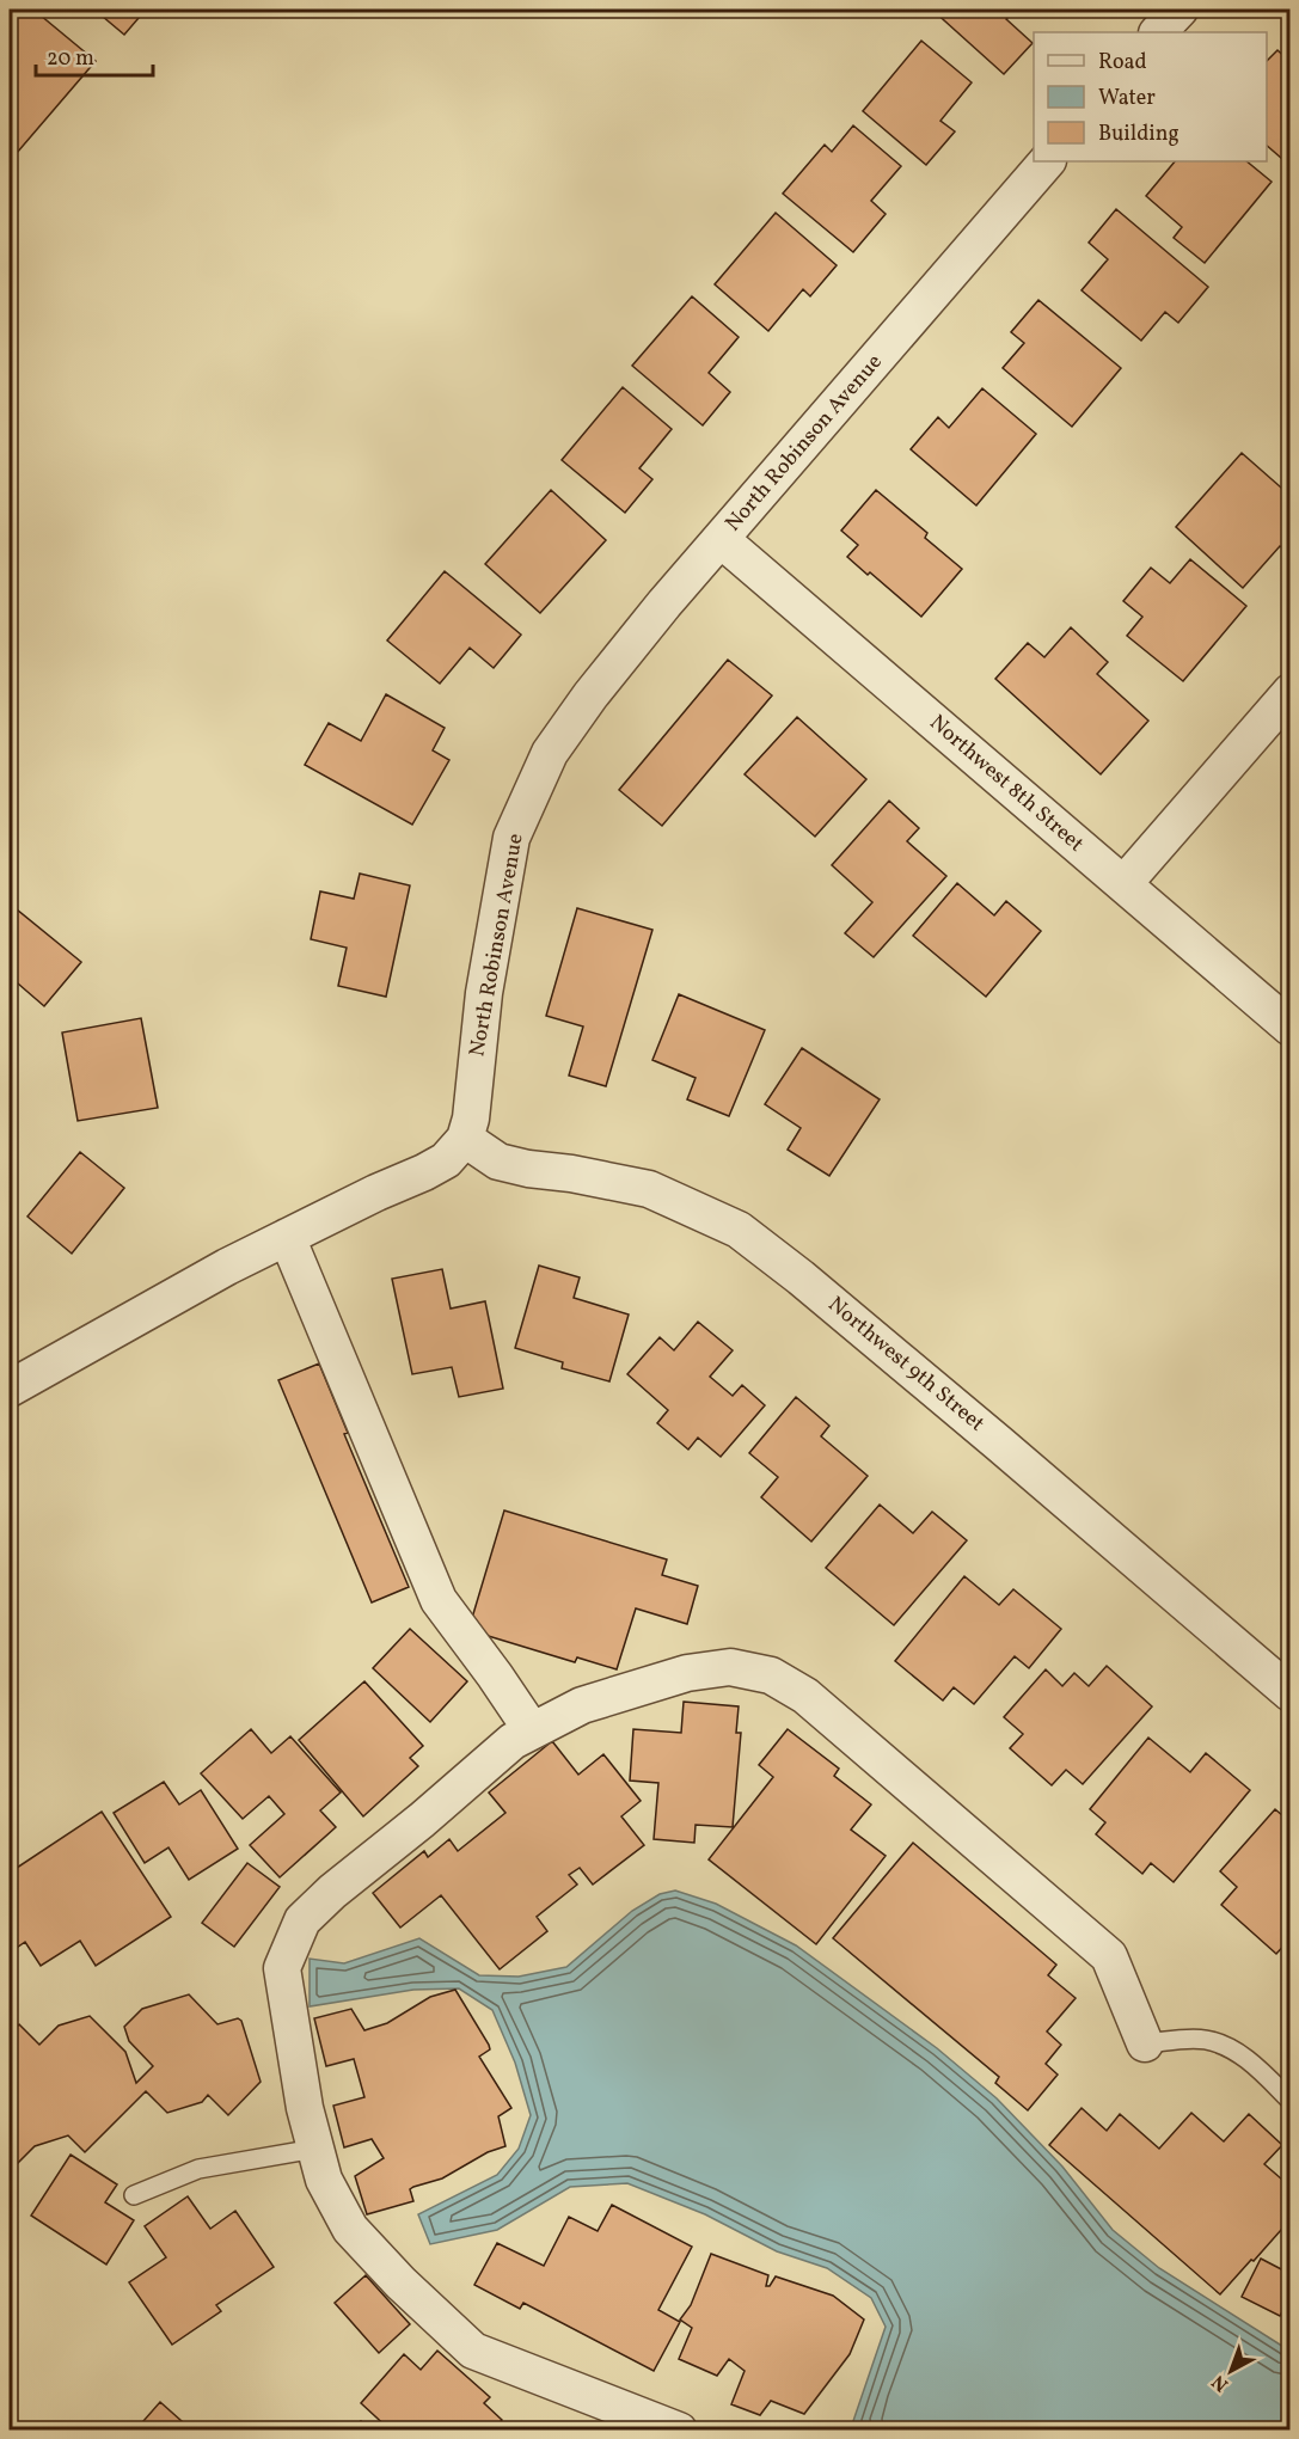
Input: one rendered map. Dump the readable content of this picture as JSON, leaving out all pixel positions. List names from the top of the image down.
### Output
{
  "streets": {
    "street": ["North Robinson Avenue", "Northwest 8th Street", "Northwest 9th Street"]
  },
  "crossings": [
    ["North Robinson Avenue", "Northwest 8th Street"],
    ["North Robinson Avenue", "Northwest 9th Street"]
  ],
  "legend": ["Road", "Water", "Building"],
  "scale_bar": "20 m",
  "north": "bottom left"
}
